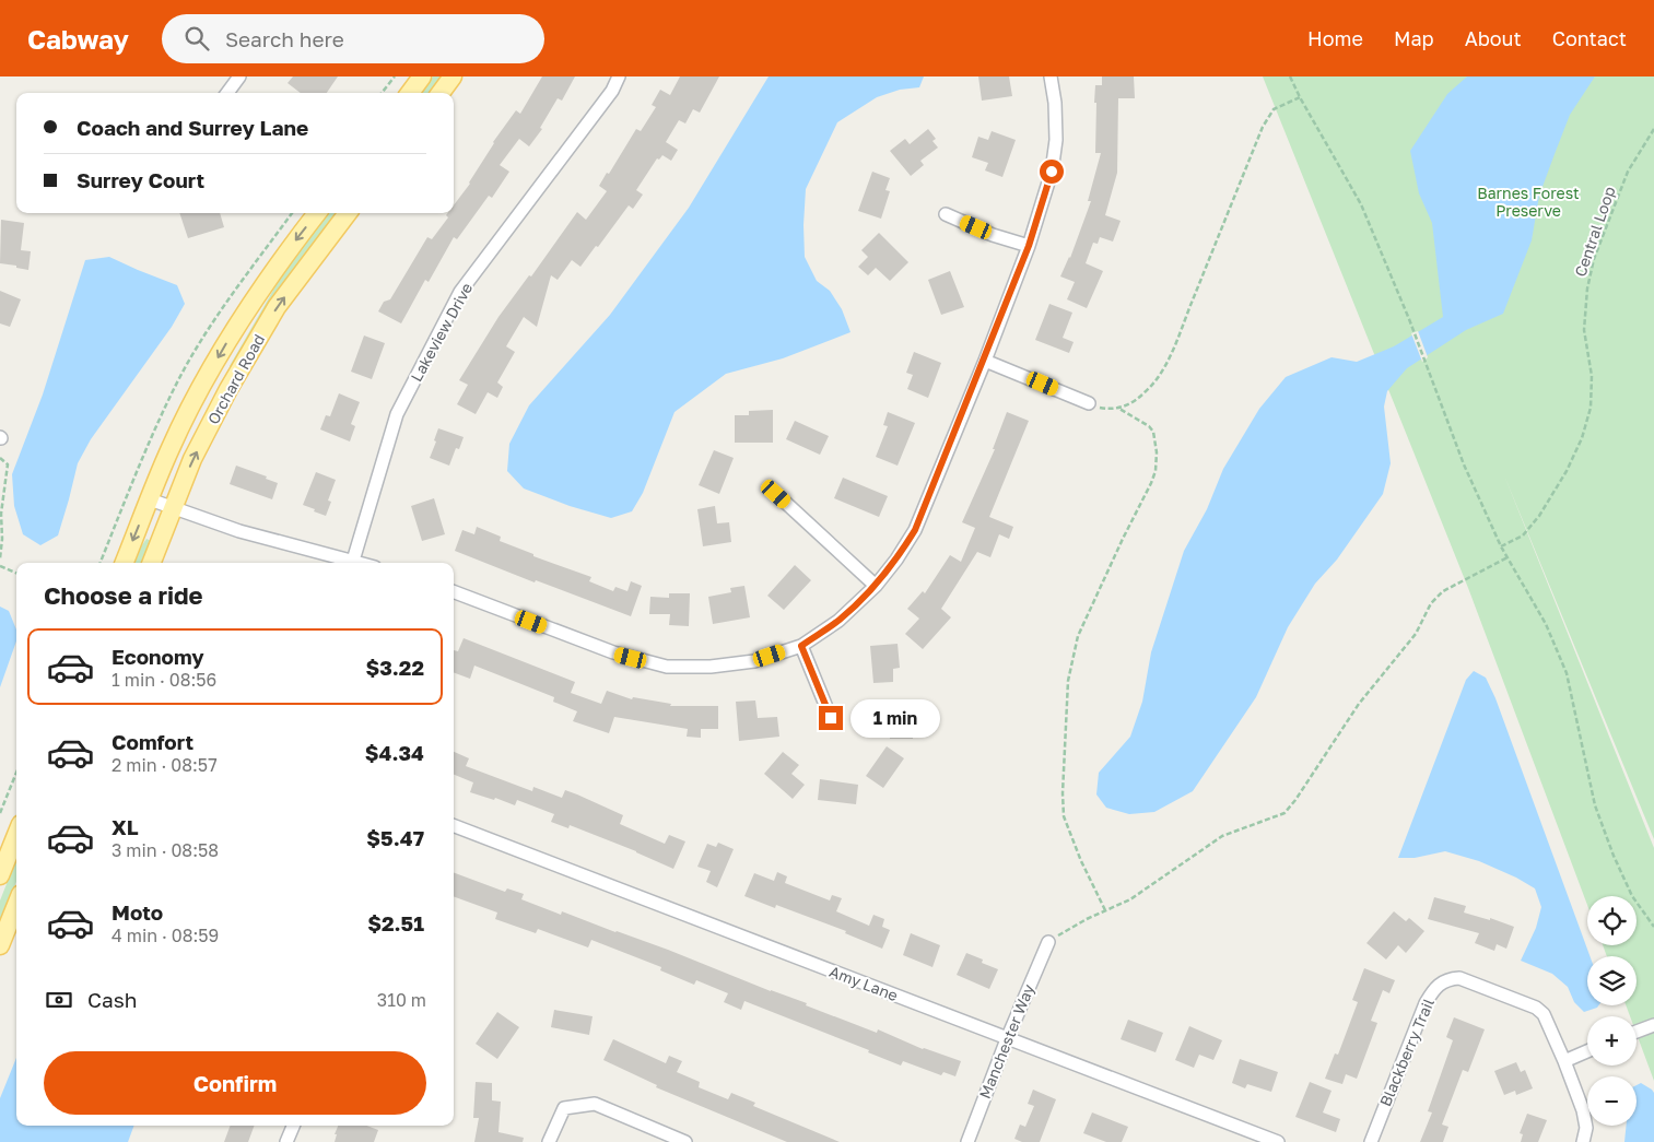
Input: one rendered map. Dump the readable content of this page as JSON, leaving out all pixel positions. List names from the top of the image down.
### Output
{
  "streets": {
    "main road": ["Orchard Road"],
    "street": [
      "Lakeview Drive",
      "Amy Lane",
      "Manchester Way",
      "Blackberry Trail"
    ],
    "path": ["Central Loop"]
  },
  "crossings": [
    ["Amy Lane", "Manchester Way"]
  ],
  "parks": ["Barnes Forest Preserve"],
  "page": {
    "header": "Cabway",
    "search": "Search here",
    "nav": [
      "Home",
      "Map",
      "About",
      "Contact"
    ],
    "banner": ["Coach and Surrey Lane", "Surrey Court"],
    "heading": "Choose a ride",
    "list": [
      {
        "name": "Economy",
        "note": "1 min · 08:56",
        "value": "$3.22"
      },
      {
        "name": "Comfort",
        "note": "2 min · 08:57",
        "value": "$4.34"
      },
      {
        "name": "XL",
        "note": "3 min · 08:58",
        "value": "$5.47"
      },
      {
        "name": "Moto",
        "note": "4 min · 08:59",
        "value": "$2.51"
      }
    ],
    "bubble": "1 min",
    "map_buttons": ["+", "−"],
    "pay": ["Cash", "310 m"],
    "buttons": "Confirm"
  }
}
